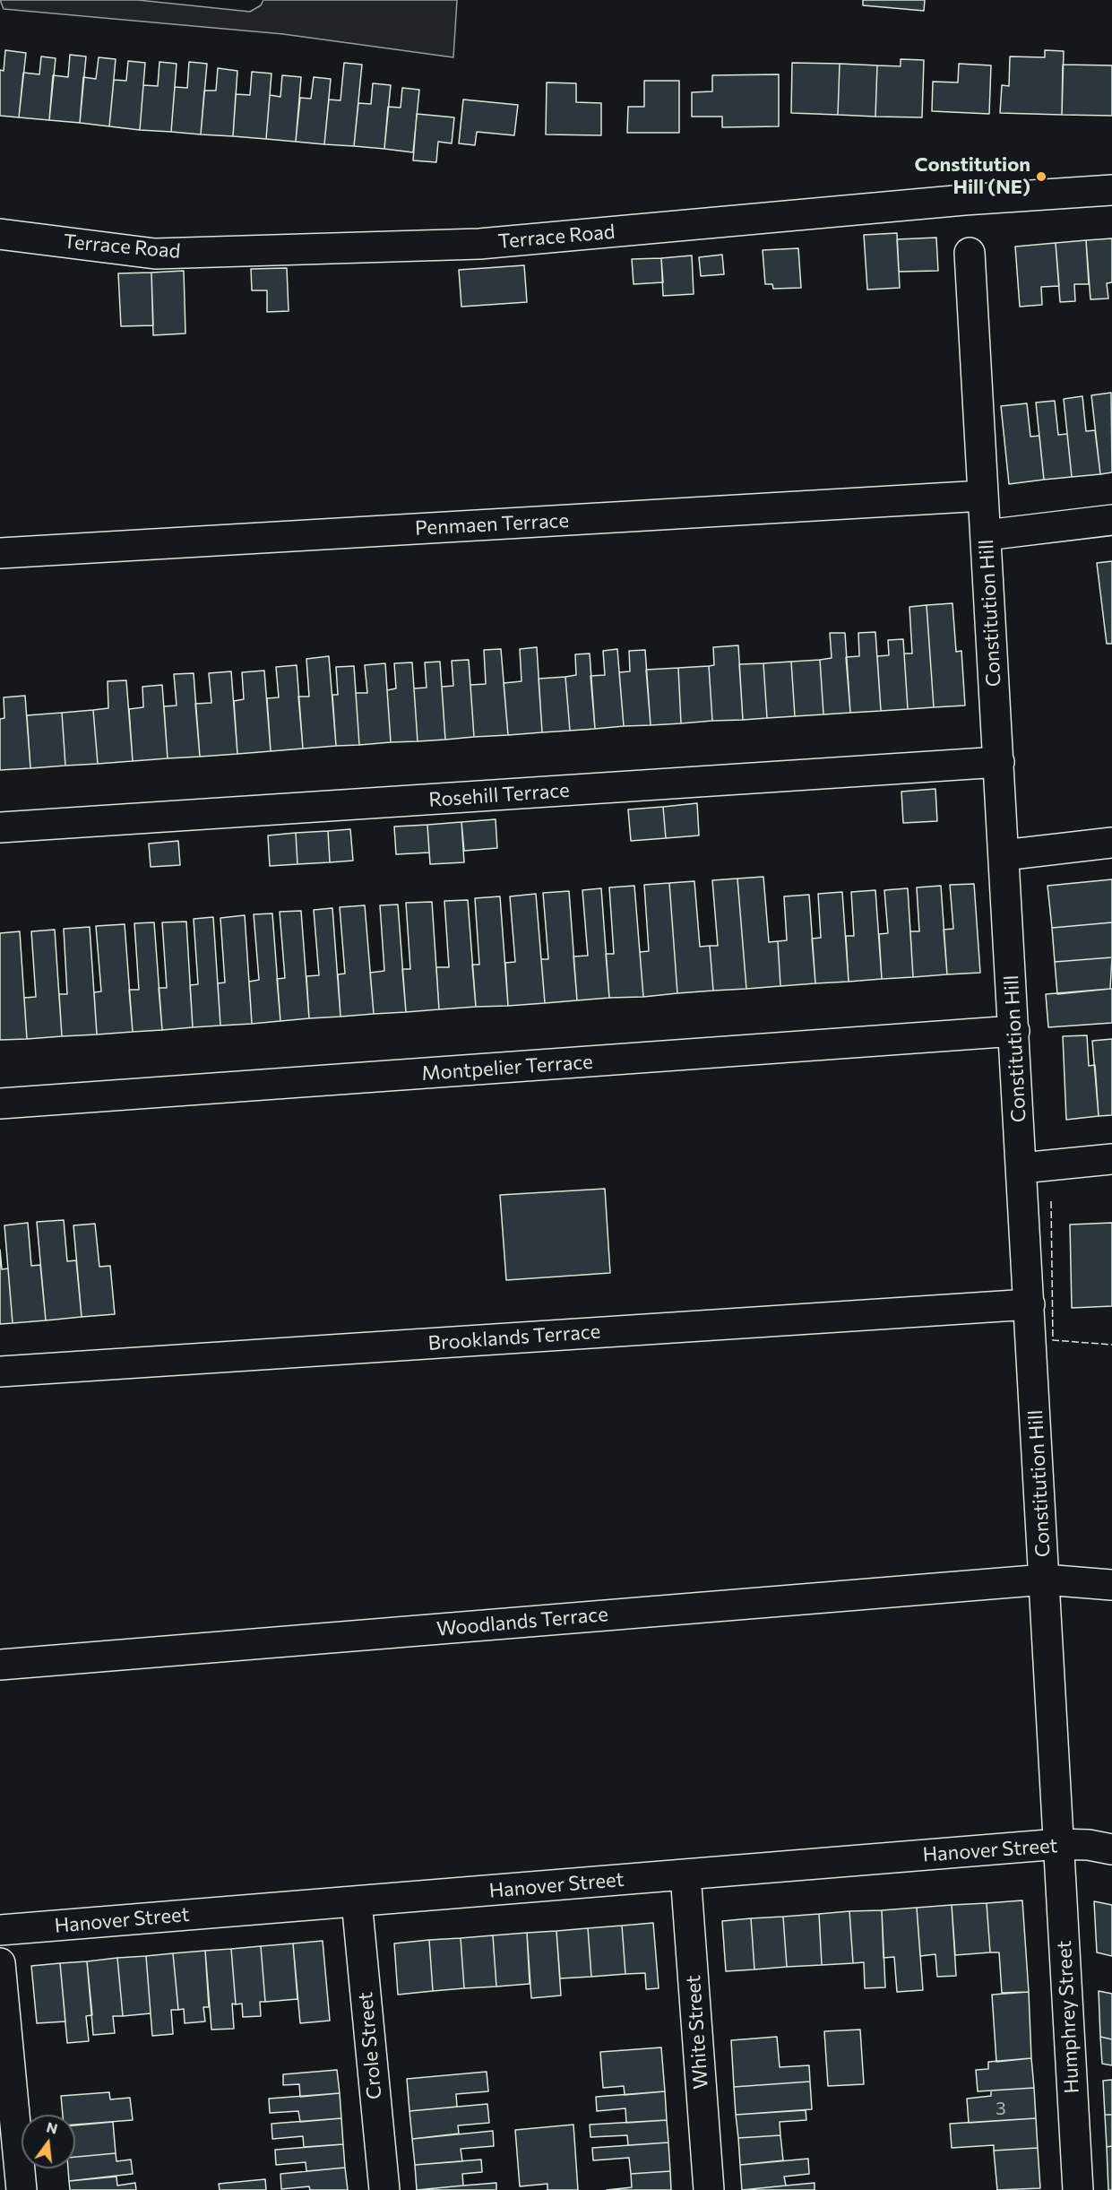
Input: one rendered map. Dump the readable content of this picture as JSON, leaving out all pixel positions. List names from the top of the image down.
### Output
{
  "streets": {
    "street": [
      "Terrace Road",
      "Penmaen Terrace",
      "Constitution Hill",
      "Rosehill Terrace",
      "Montpelier Terrace",
      "Brooklands Terrace",
      "Woodlands Terrace",
      "Hanover Street",
      "Humphrey Street",
      "White Street",
      "Crole Street"
    ]
  },
  "crossings": [
    ["Penmaen Terrace", "Constitution Hill"],
    ["Constitution Hill", "Rosehill Terrace"],
    ["Constitution Hill", "Montpelier Terrace"],
    ["Constitution Hill", "Brooklands Terrace"],
    ["Constitution Hill", "Woodlands Terrace"],
    ["Constitution Hill", "Hanover Street"],
    ["Constitution Hill", "Humphrey Street"],
    ["Hanover Street", "Humphrey Street"],
    ["Hanover Street", "White Street"],
    ["Hanover Street", "Crole Street"]
  ],
  "places": ["Constitution Hill (NE)"],
  "house_numbers": ["3"],
  "north": "top"
}
